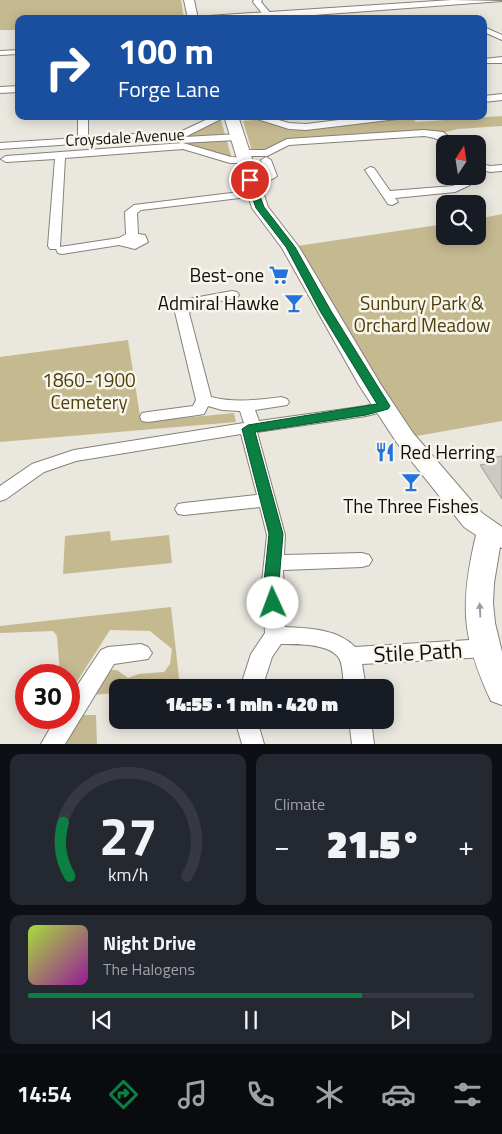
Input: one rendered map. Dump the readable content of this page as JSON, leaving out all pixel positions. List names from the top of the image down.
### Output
{
  "streets": {
    "street": ["Croysdale Avenue", "Stile Path"]
  },
  "parks": ["Sunbury Park & Orchard Meadow", "1860-1900 Cemetery"],
  "places": {
    "supermarket": ["Best-one"],
    "bar": ["Admiral Hawke", "The Three Fishes"],
    "restaurant": ["Red Herring"]
  },
  "north": "top",
  "page": {
    "turn": ["100 m", "Forge Lane"],
    "limit": "30",
    "trip": "14:55 · 1 min · 420 m",
    "tile": "Climate",
    "heat": ["−", "21.5°", "+"],
    "song": ["Night Drive", "The Halogens"],
    "tabs": "14:54",
    "gauge": ["27", "km/h"]
  }
}
